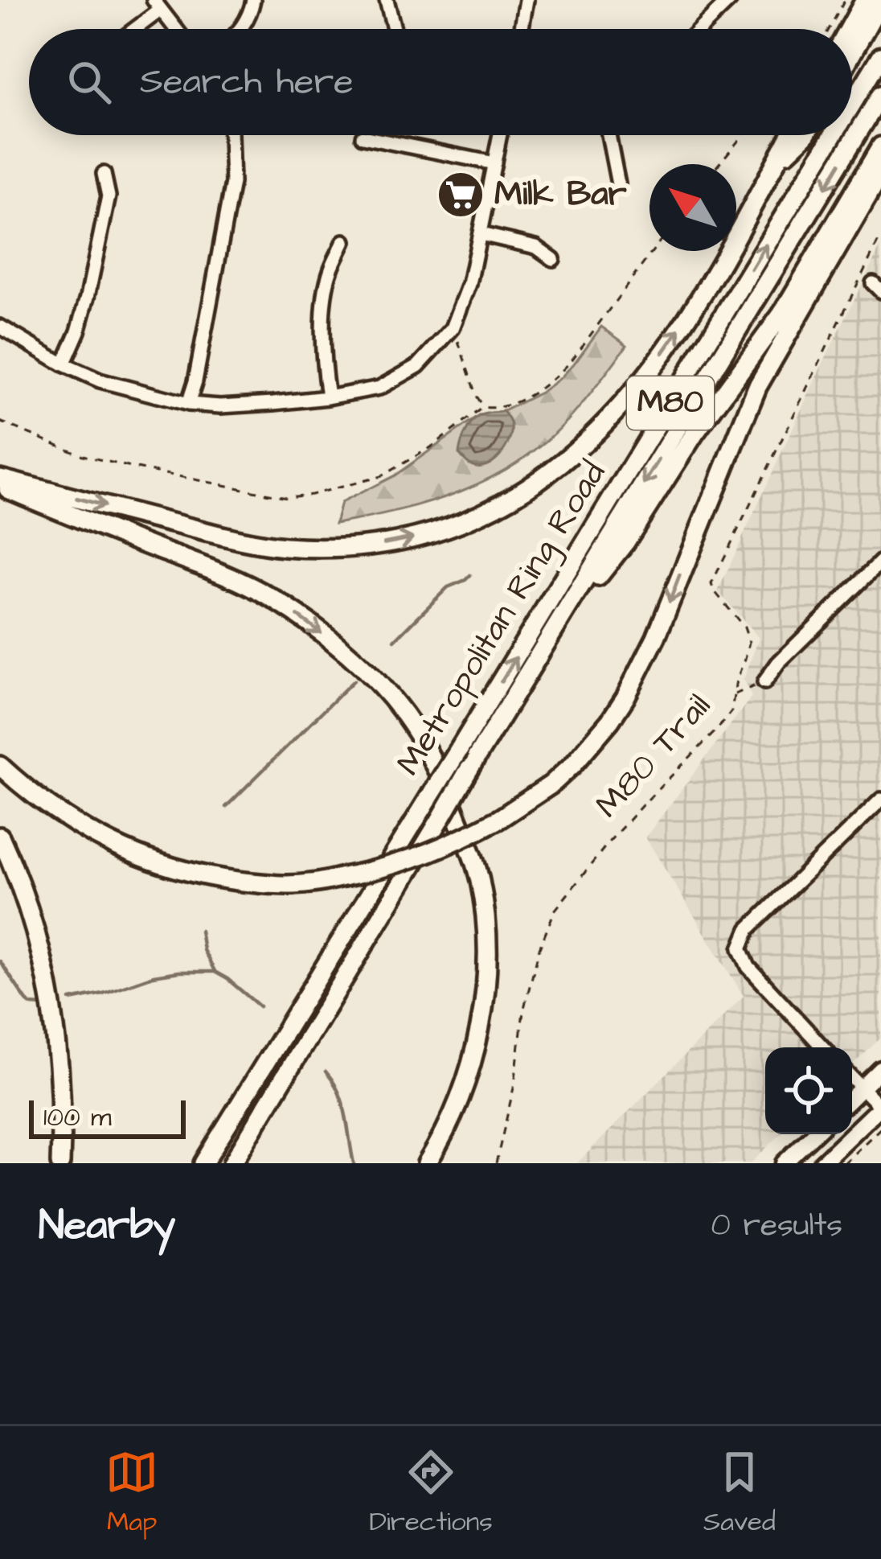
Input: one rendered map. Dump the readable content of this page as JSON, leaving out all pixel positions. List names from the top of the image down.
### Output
{
  "streets": {
    "highway": ["M80", "Metropolitan Ring Road"],
    "path": ["M80 Trail"]
  },
  "places": {
    "supermarket": ["Milk Bar"]
  },
  "scale_bar": "100 m",
  "north": "top left",
  "page": {
    "search": "Search here",
    "scale": "100 m",
    "heading": ["Nearby", "0 results"],
    "nav": ["Map", "Directions", "Saved"]
  }
}
